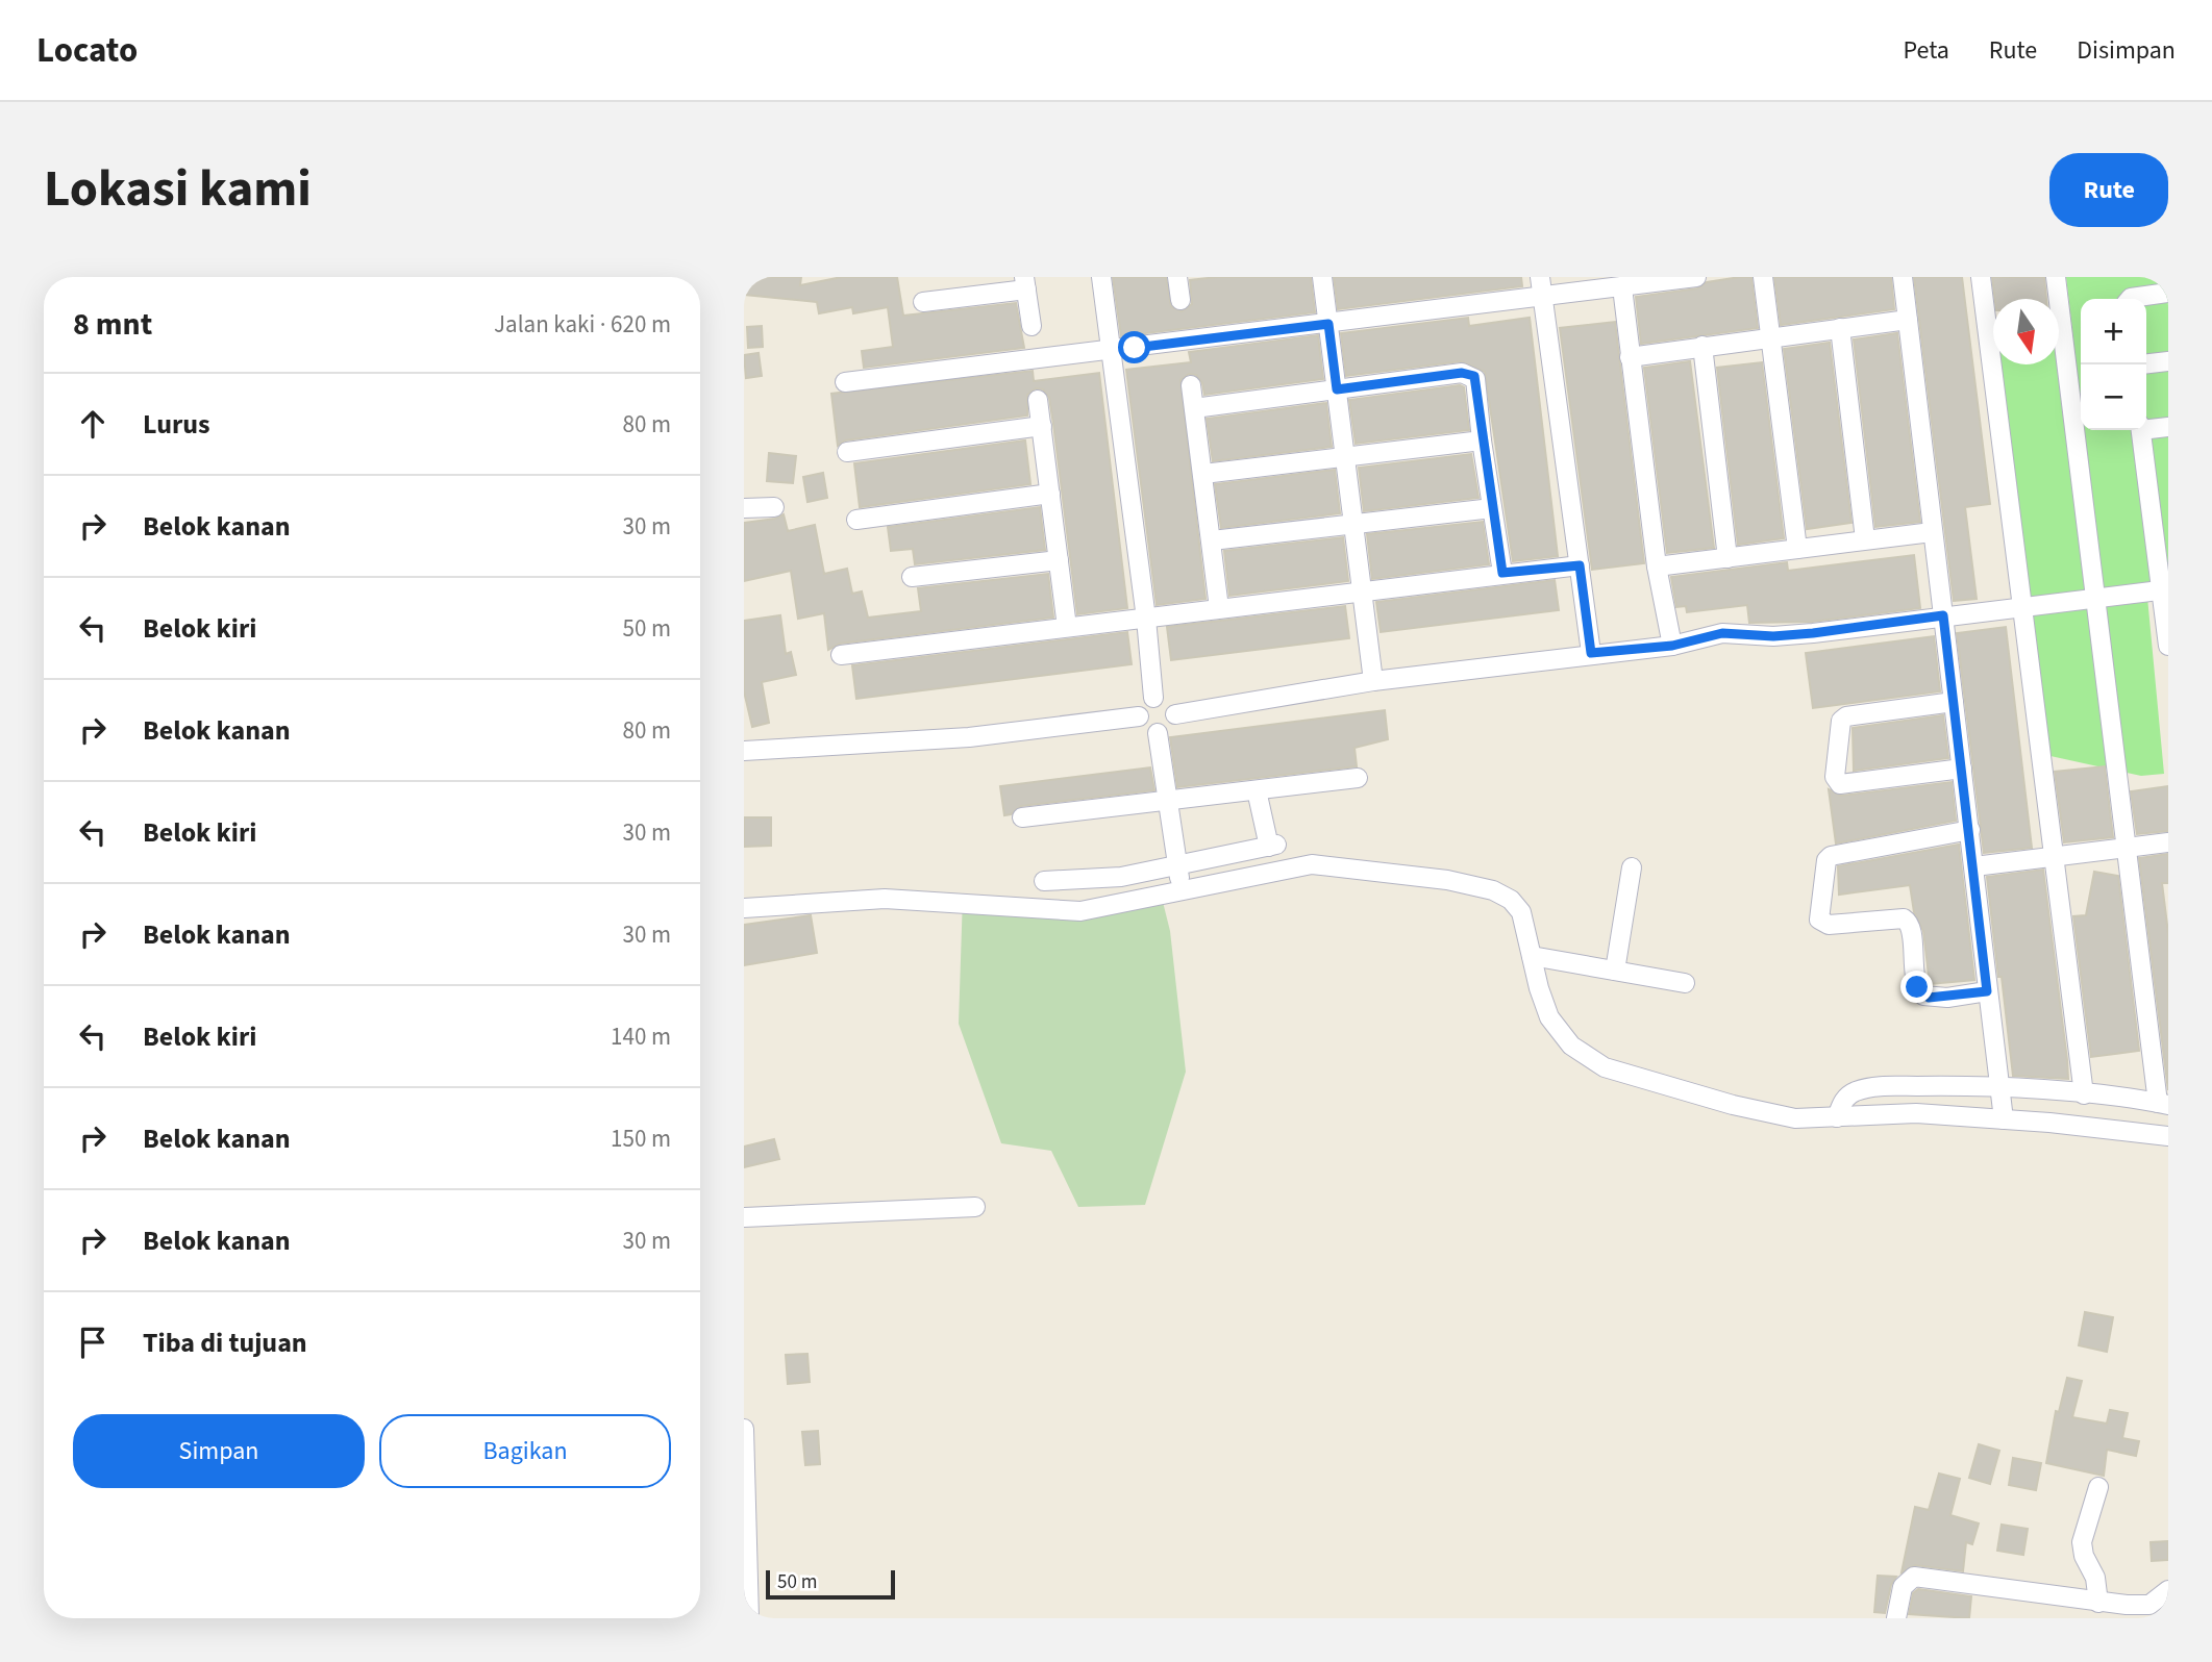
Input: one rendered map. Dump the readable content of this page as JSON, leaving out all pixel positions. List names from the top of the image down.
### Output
{
  "scale_bar": "50 m",
  "north": "bottom",
  "page": {
    "header": "Locato",
    "nav": ["Peta", "Rute", "Disimpan"],
    "title": "Lokasi kami",
    "buttons": [
      "Rute",
      ["Simpan", "Bagikan"]
    ],
    "heading": ["8 mnt", "Jalan kaki · 620 m"],
    "map_buttons": ["+", "−"],
    "list": [
      ["Lurus", "80 m"],
      ["Belok kanan", "30 m"],
      ["Belok kiri", "50 m"],
      ["Belok kanan", "80 m"],
      ["Belok kiri", "30 m"],
      ["Belok kanan", "30 m"],
      ["Belok kiri", "140 m"],
      ["Belok kanan", "150 m"],
      ["Belok kanan", "30 m"],
      "Tiba di tujuan"
    ],
    "scale": "50 m"
  }
}
